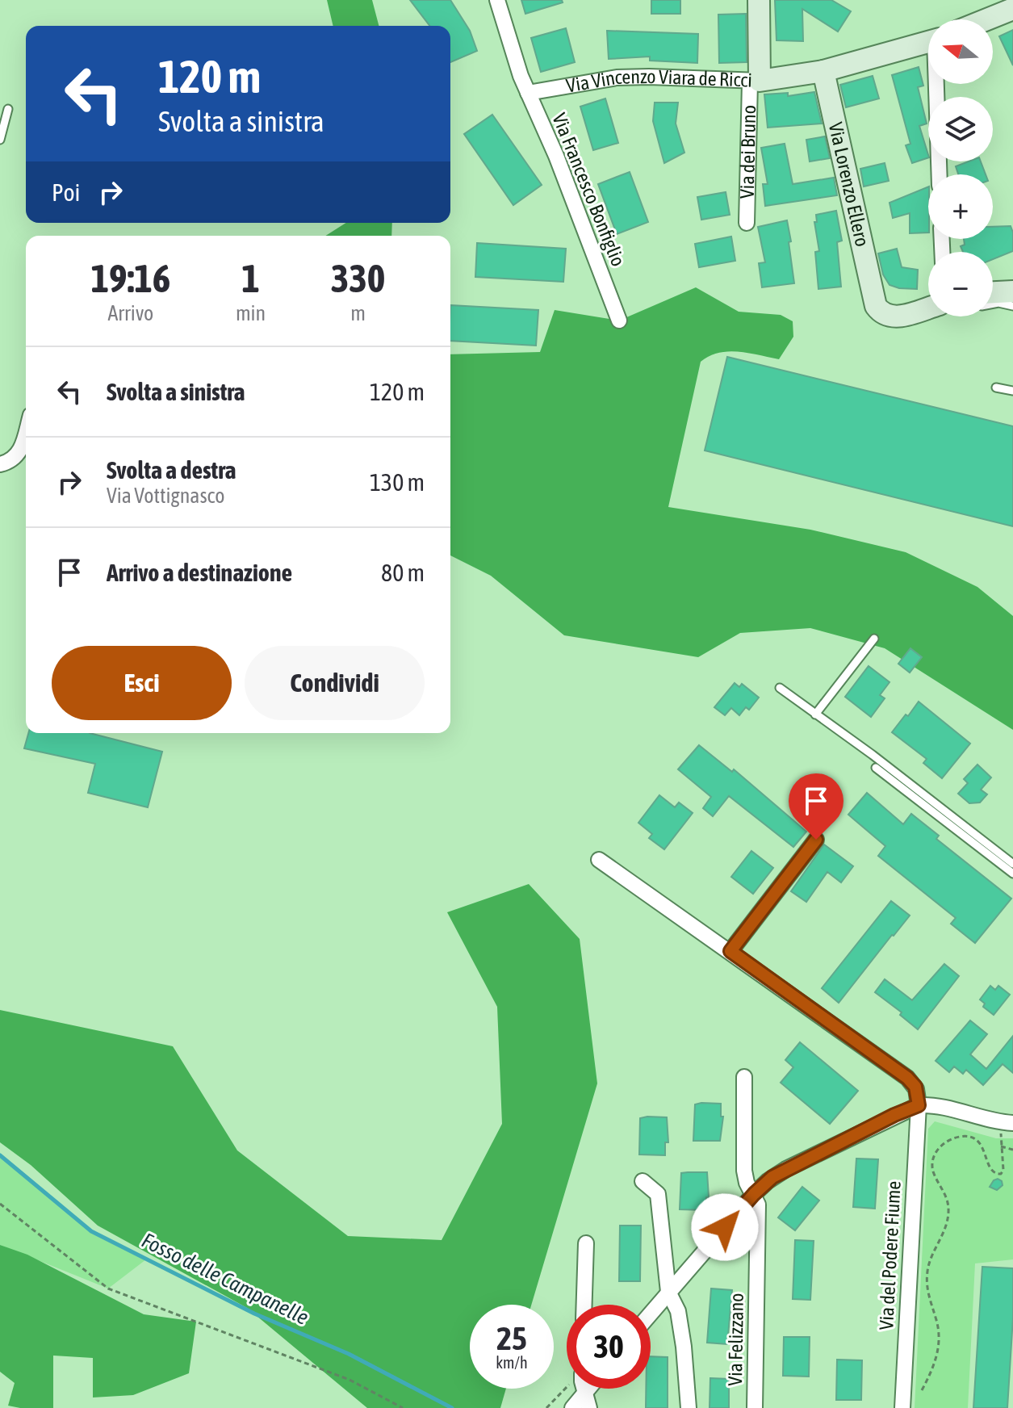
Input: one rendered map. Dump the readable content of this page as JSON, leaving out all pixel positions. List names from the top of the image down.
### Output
{
  "streets": {
    "street": [
      "Via Vincenzo Viara de Ricci",
      "Via dei Bruno",
      "Via Lorenzo Ellero",
      "Via Francesco Bonfiglio",
      "Via del Podere Fiume",
      "Via Felizzano"
    ]
  },
  "crossings": [
    ["Via Vincenzo Viara de Ricci", "Via dei Bruno"],
    ["Via Vincenzo Viara de Ricci", "Via Lorenzo Ellero"],
    ["Via Vincenzo Viara de Ricci", "Via Francesco Bonfiglio"]
  ],
  "water": ["Fosso delle Campanelle"],
  "north": "left",
  "page": {
    "map_buttons": ["+", "−"],
    "turn": ["120 m", "Svolta a sinistra"],
    "then": "Poi",
    "eta": [
      "19:16",
      "Arrivo",
      "1",
      "min",
      "330",
      "m"
    ],
    "list": [
      {
        "name": "Svolta a sinistra",
        "value": "120 m"
      },
      {
        "name": "Svolta a destra",
        "note": "Via Vottignasco",
        "value": "130 m"
      },
      {
        "name": "Arrivo a destinazione",
        "value": "80 m"
      }
    ],
    "buttons": ["Esci", "Condividi"],
    "speed": "25 km/h",
    "limit": "30"
  }
}
